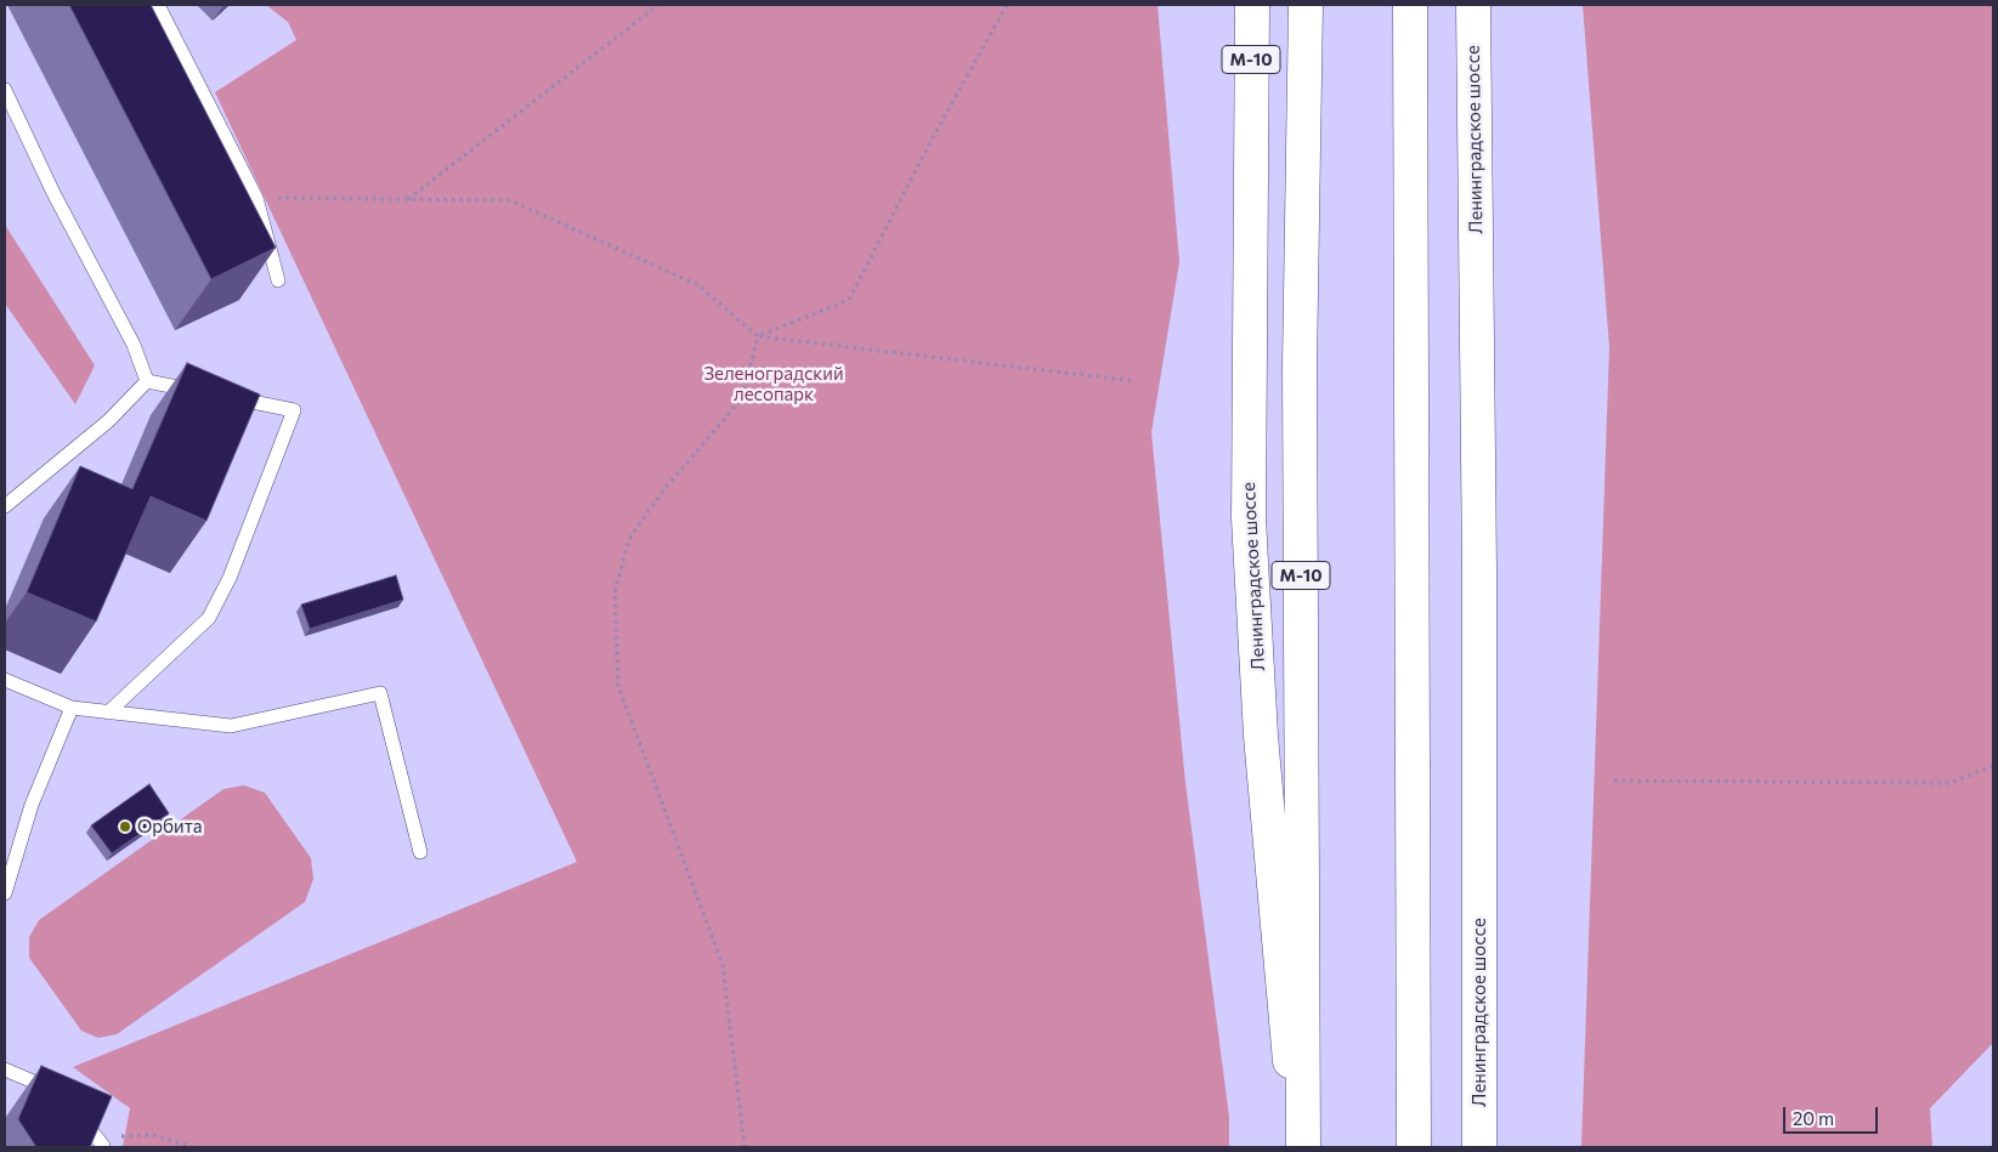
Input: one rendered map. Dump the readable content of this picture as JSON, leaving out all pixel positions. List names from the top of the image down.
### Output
{
  "streets": {
    "main road": ["М-10", "Ленинградское шоссе"]
  },
  "parks": ["Зеленоградский лесопарк"],
  "places": ["Орбита"],
  "scale_bar": "20 m"
}
